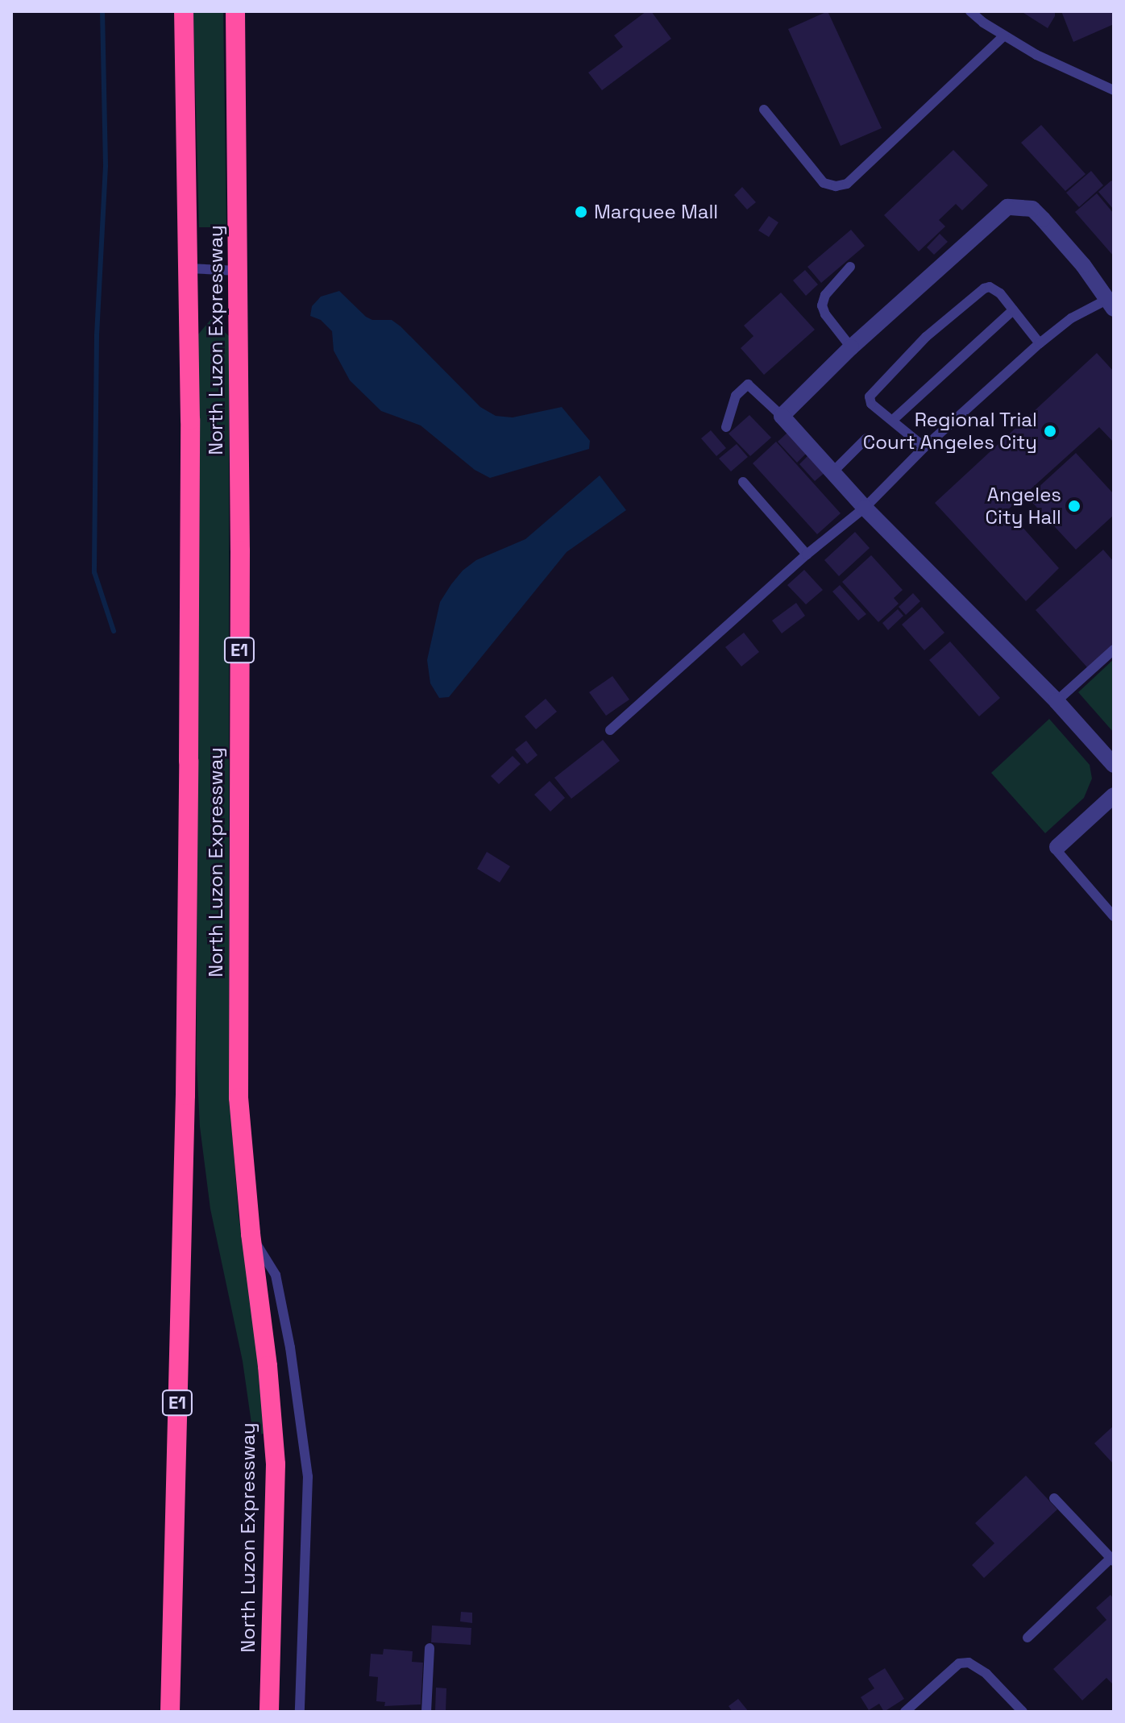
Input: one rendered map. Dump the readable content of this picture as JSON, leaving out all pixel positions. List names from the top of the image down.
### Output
{
  "streets": {
    "highway": ["North Luzon Expressway", "E1"]
  },
  "places": ["Marquee Mall", "Regional Trial Court Angeles City", "Angeles City Hall"]
}
